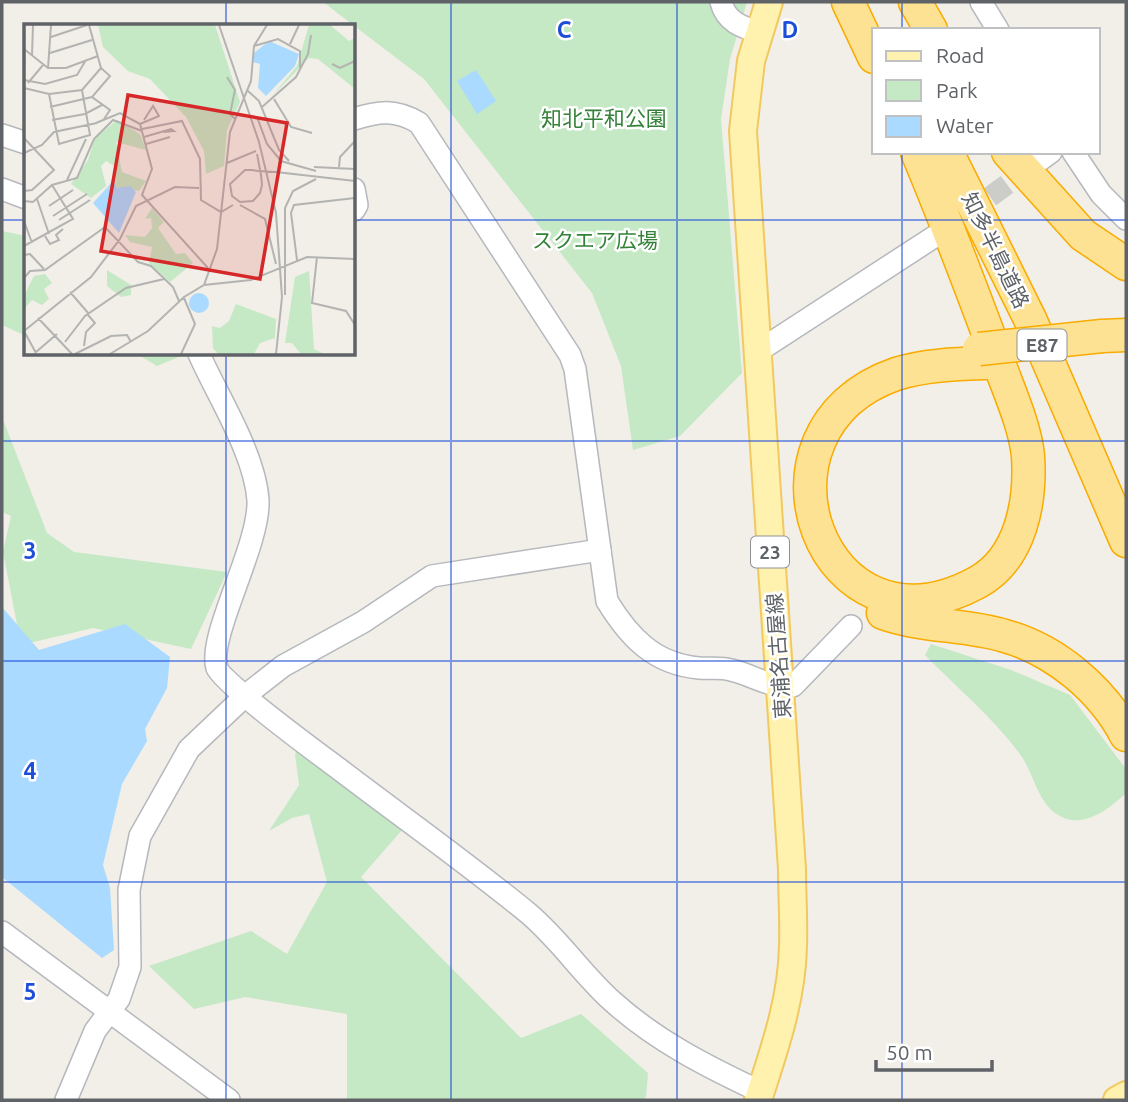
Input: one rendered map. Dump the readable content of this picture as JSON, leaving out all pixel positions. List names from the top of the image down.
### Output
{
  "streets": {
    "highway": ["知多半島道路", "E87"],
    "main road": ["23", "東浦名古屋線"]
  },
  "parks": ["知北平和公園", "スクエア広場"],
  "legend": ["Road", "Park", "Water"],
  "scale_bar": "50 m",
  "grid": {
    "columns": ["C", "D"],
    "rows": ["3", "4", "5"]
  }
}
